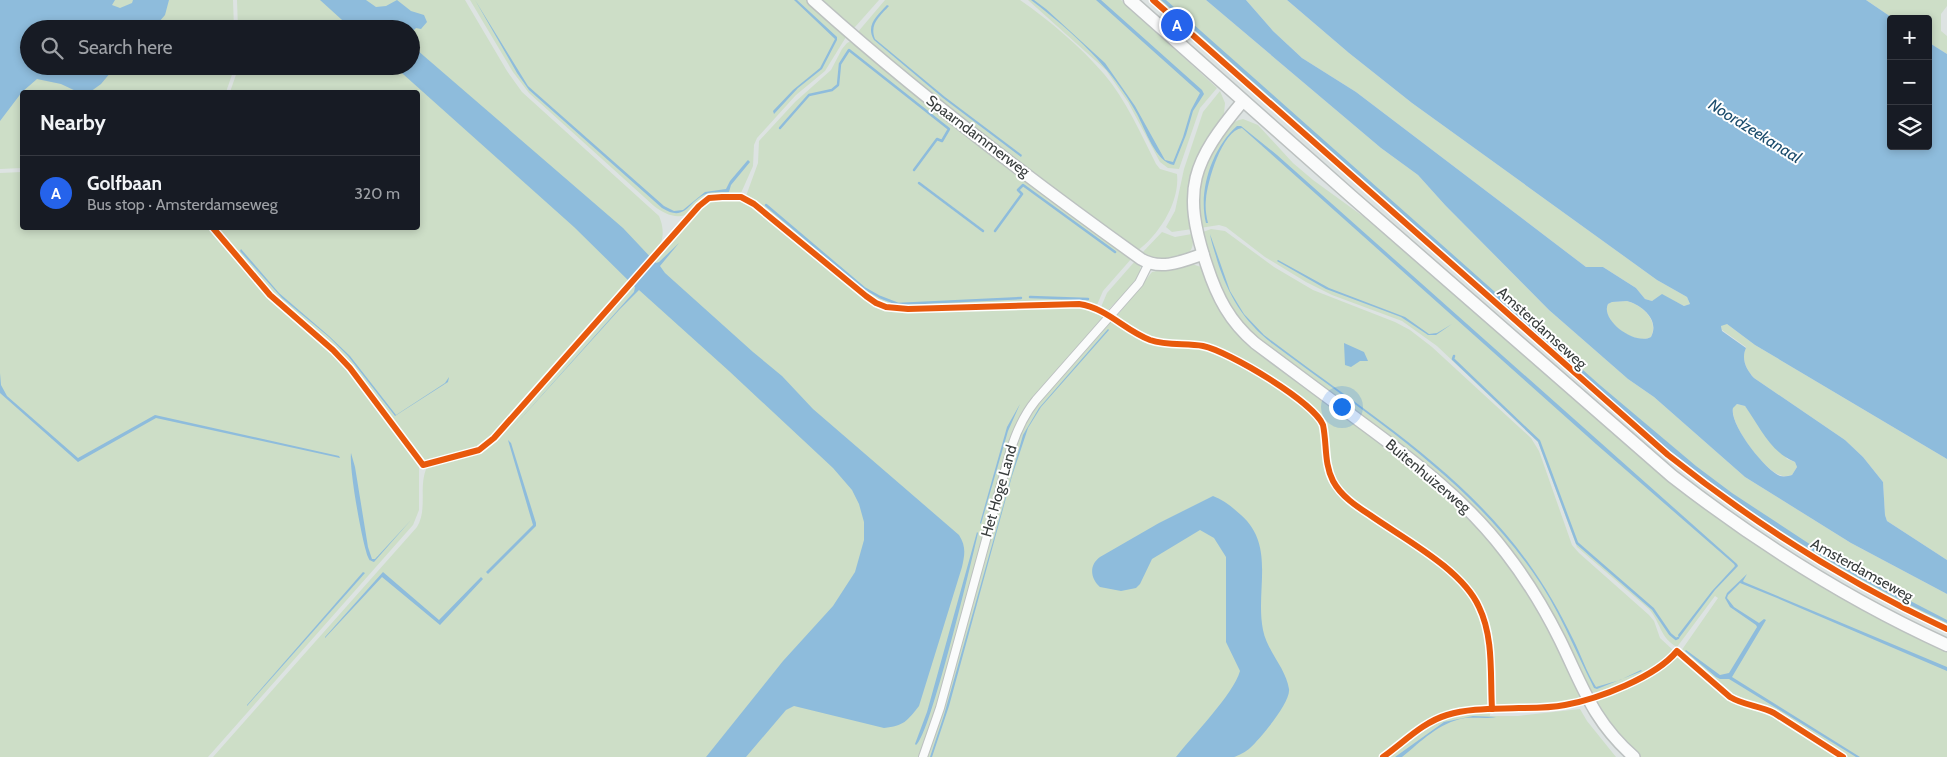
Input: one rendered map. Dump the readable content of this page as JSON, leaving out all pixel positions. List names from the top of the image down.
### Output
{
  "streets": {
    "main road": ["Amsterdamseweg"],
    "street": ["Spaarndammerweg", "Buitenhuizerweg", "Het Hoge Land"]
  },
  "crossings": [
    ["Spaarndammerweg", "Het Hoge Land"],
    ["Amsterdamseweg", "Buitenhuizerweg"]
  ],
  "water": ["Noordzeekanaal"],
  "page": {
    "pins": "A",
    "map_buttons": ["+", "−"],
    "search": "Search here",
    "heading": "Nearby",
    "list": [
      {
        "mark": "A",
        "name": "Golfbaan",
        "note": "Bus stop · Amsterdamseweg",
        "value": "320 m"
      }
    ]
  }
}
